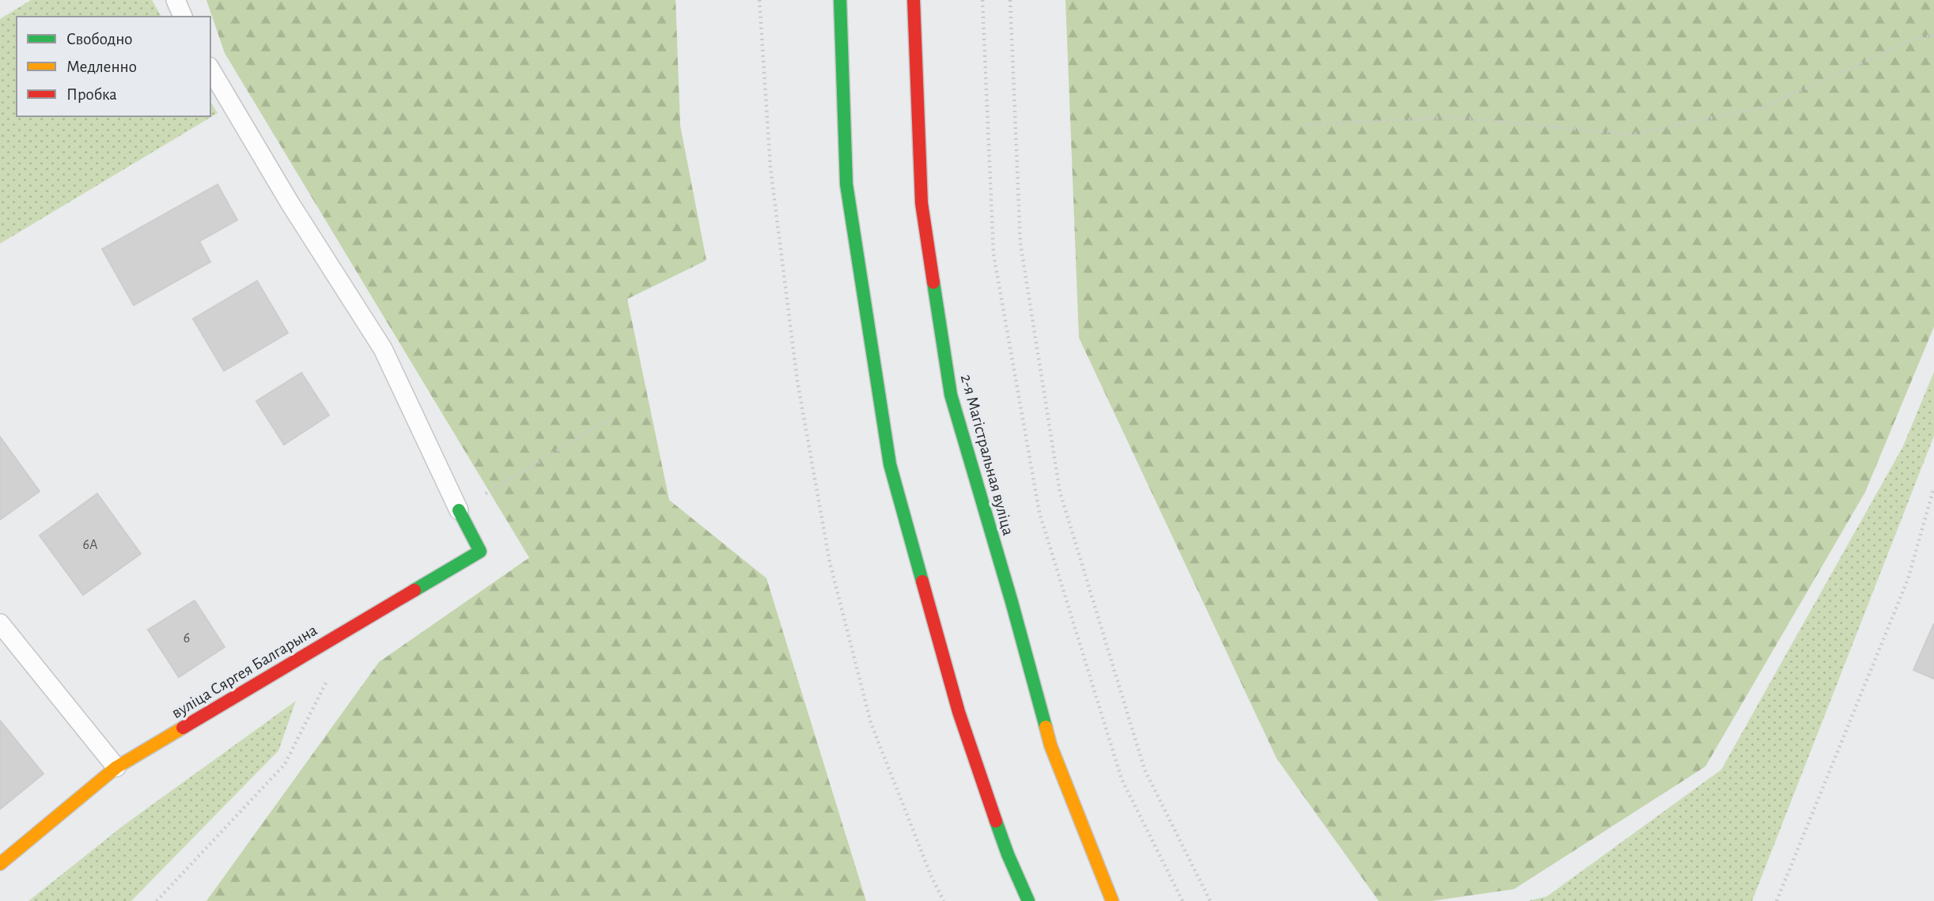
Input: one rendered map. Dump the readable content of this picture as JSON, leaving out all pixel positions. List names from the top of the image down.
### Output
{
  "streets": {
    "main road": ["2-я Магістральная вуліца", "вуліца Сяргея Балгарына"]
  },
  "house_numbers": ["6А", "6"],
  "legend": ["Свободно", "Медленно", "Пробка"]
}
